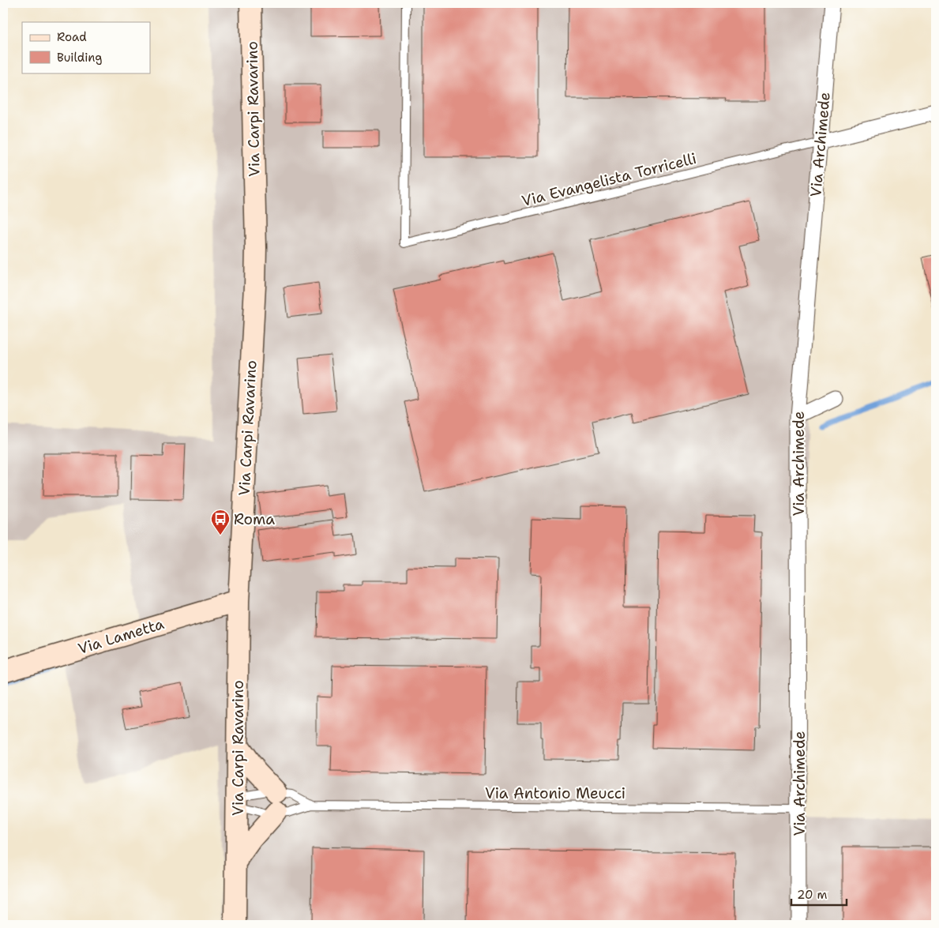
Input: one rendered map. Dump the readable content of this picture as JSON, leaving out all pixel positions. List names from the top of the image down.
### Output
{
  "streets": {
    "main road": ["Via Carpi Ravarino", "Via Lametta"],
    "street": ["Via Archimede"],
    "lane": ["Via Evangelista Torricelli", "Via Antonio Meucci"]
  },
  "crossings": [
    ["Via Carpi Ravarino", "Via Lametta"],
    ["Via Carpi Ravarino", "Via Antonio Meucci"],
    ["Via Archimede", "Via Evangelista Torricelli"],
    ["Via Archimede", "Via Antonio Meucci"]
  ],
  "places": {
    "bus stop": ["Roma"]
  },
  "legend": ["Road", "Building"],
  "scale_bar": "20 m"
}
